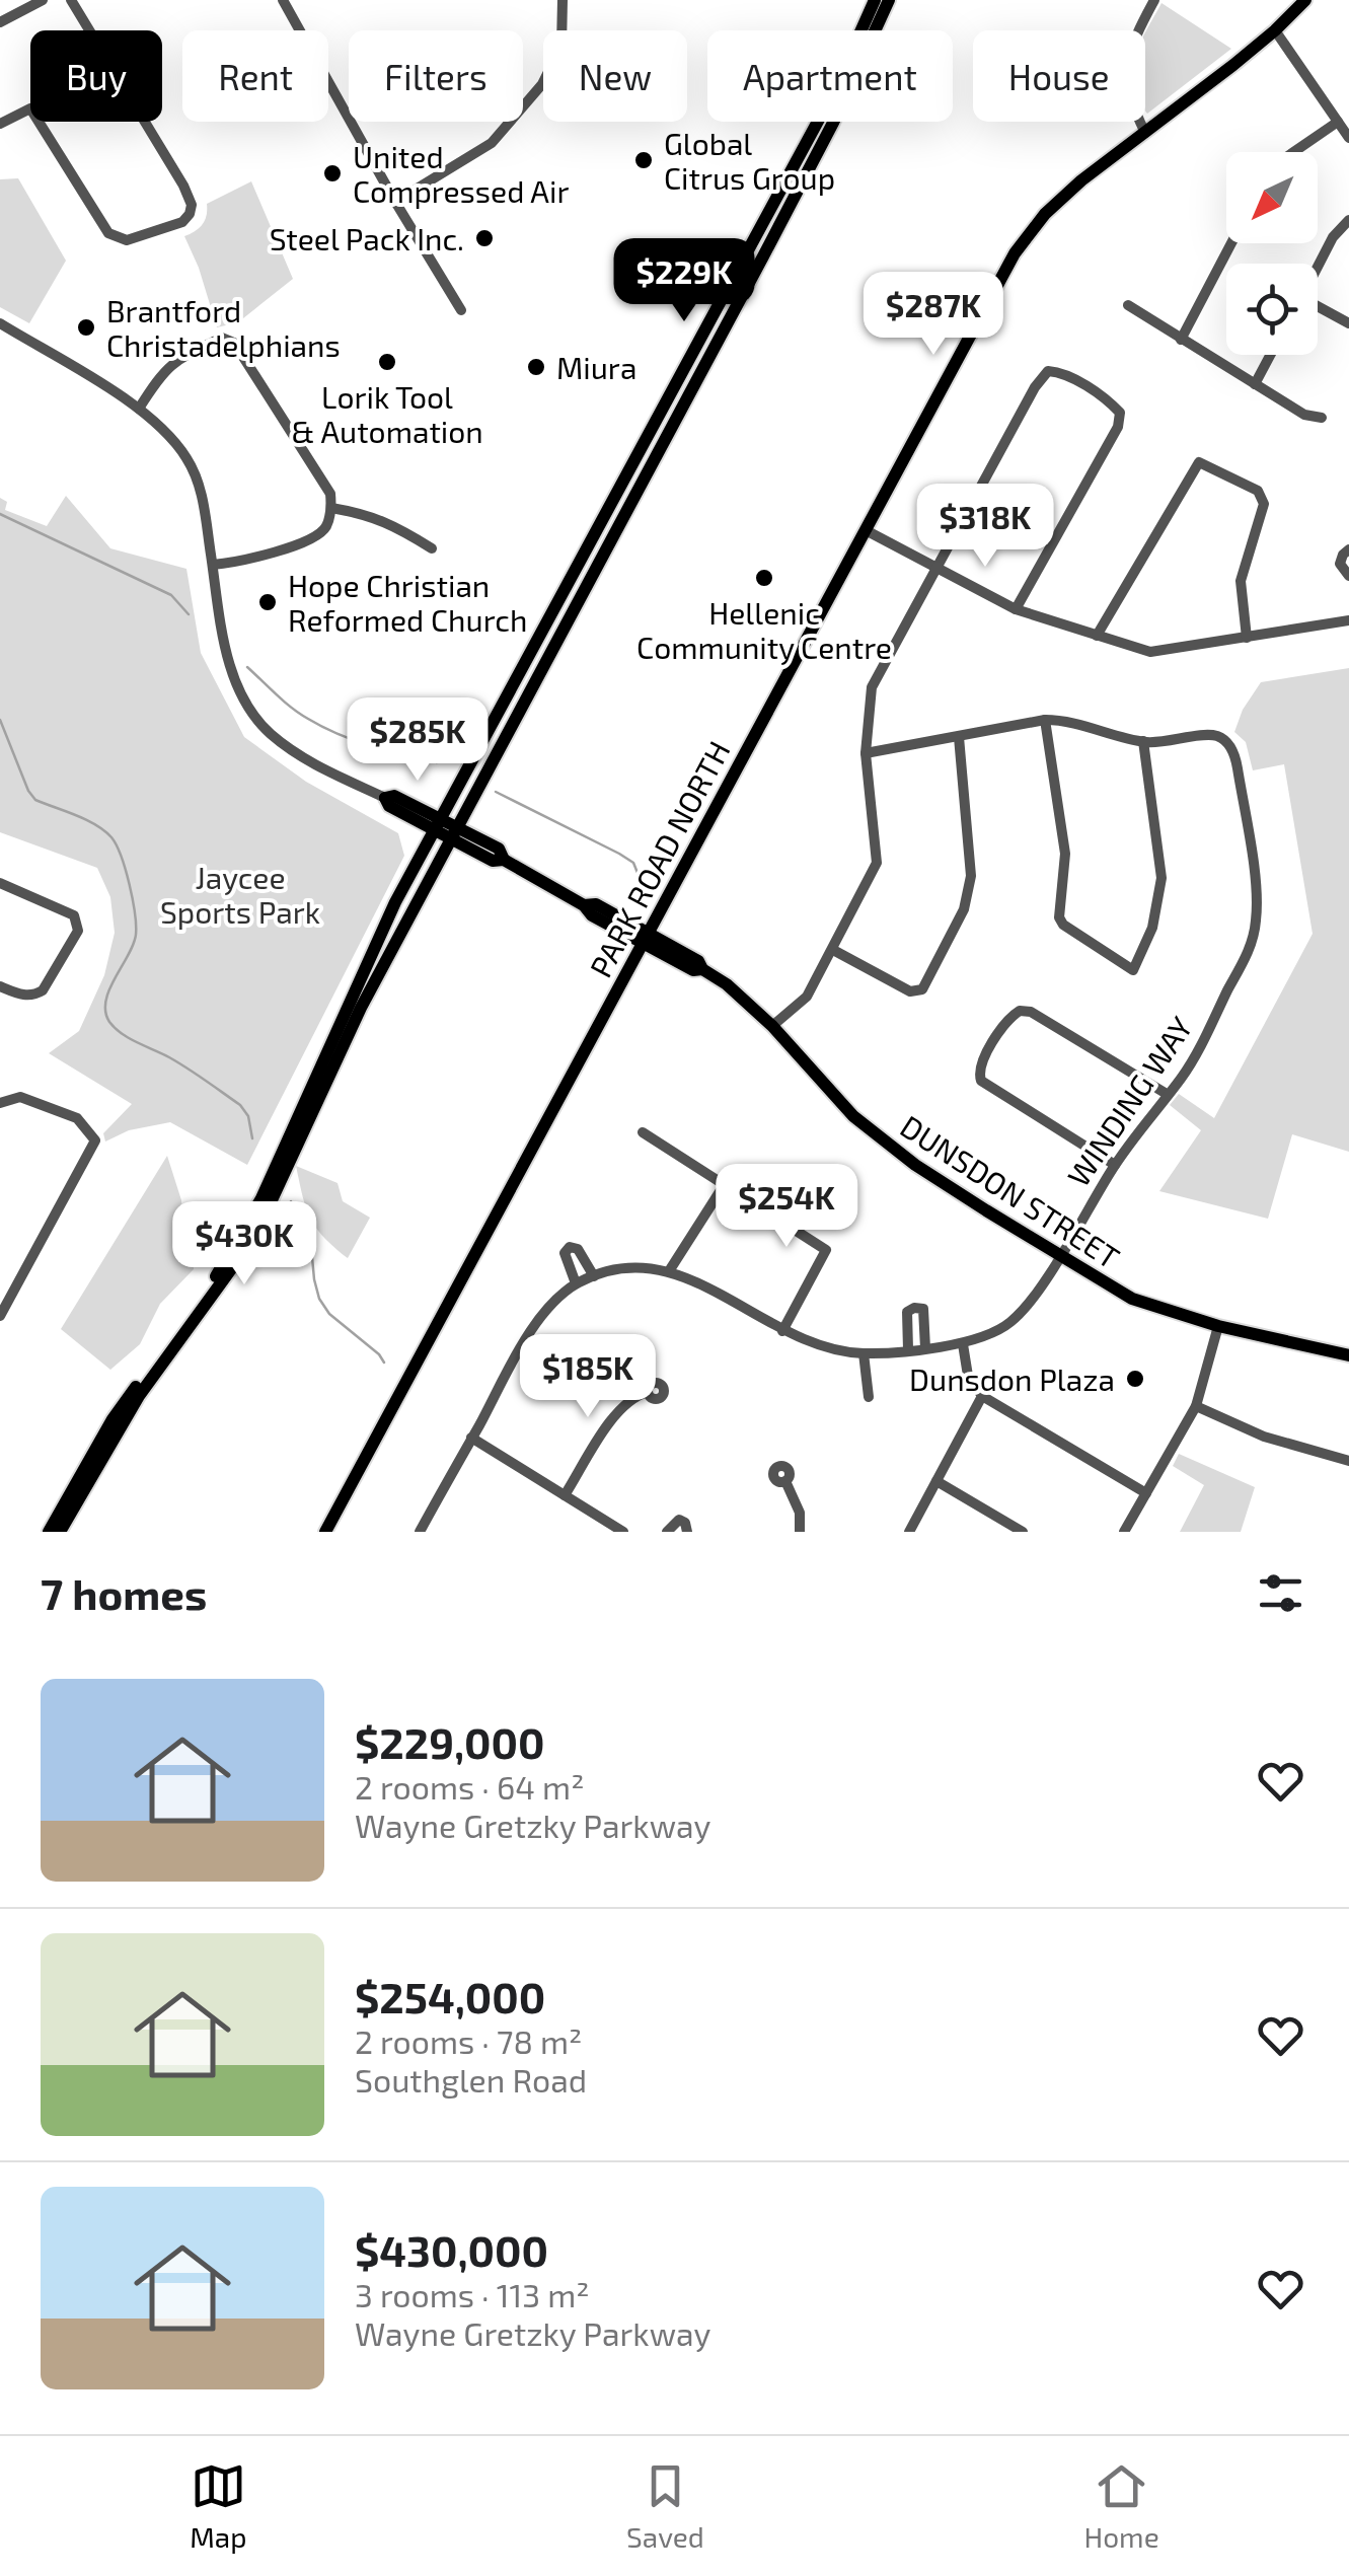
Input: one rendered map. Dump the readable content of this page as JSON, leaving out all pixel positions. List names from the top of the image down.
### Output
{
  "streets": {
    "main road": ["PARK ROAD NORTH", "DUNSDON STREET"],
    "street": ["WINDING WAY"]
  },
  "crossings": [
    ["PARK ROAD NORTH", "DUNSDON STREET"],
    ["WINDING WAY", "DUNSDON STREET"]
  ],
  "parks": ["Jaycee Sports Park"],
  "places": [
    "Global Citrus Group",
    "United Compressed Air",
    "Steel Pack Inc.",
    "Brantford Christadelphians",
    "Lorik Tool & Automation",
    "Miura",
    "Hellenic Community Centre",
    "Hope Christian Reformed Church",
    "Dunsdon Plaza"
  ],
  "north": "bottom left",
  "page": {
    "chip": [
      "Buy",
      "Rent",
      "Filters",
      "New",
      "Apartment",
      "House"
    ],
    "price": [
      "$229K",
      "$287K",
      "$318K",
      "$285K",
      "$254K",
      "$430K",
      "$185K"
    ],
    "heading": "7 homes",
    "list": [
      {
        "name": "$229,000",
        "note": "2 rooms · 64 m² · Wayne Gretzky Parkway"
      },
      {
        "name": "$254,000",
        "note": "2 rooms · 78 m² · Southglen Road"
      },
      {
        "name": "$430,000",
        "note": "3 rooms · 113 m² · Wayne Gretzky Parkway"
      }
    ],
    "tabs": ["Map", "Saved", "Home"]
  }
}
